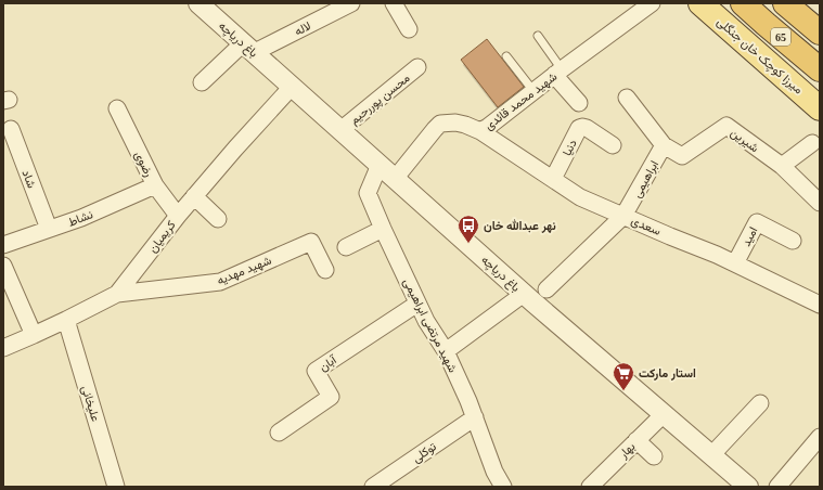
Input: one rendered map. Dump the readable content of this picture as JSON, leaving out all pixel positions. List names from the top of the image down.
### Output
{
  "streets": {
    "highway": ["65"],
    "main road": ["میرزا کوچک خان جنگلی"],
    "street": [
      "لاله",
      "باغ دریاچه",
      "محسن پوررحیم",
      "شهید محمد قائدی",
      "شیرین",
      "دنیا",
      "رضوی",
      "شاد",
      "ابراهیمی",
      "نشاط",
      "سعدی",
      "کریمیان",
      "امید",
      "شهید مهدیه",
      "شهید مرتضی ابراهیمی",
      "آبان",
      "علیخانی",
      "بهار",
      "توکلی"
    ]
  },
  "crossings": [
    ["لاله", "باغ دریاچه"],
    ["باغ دریاچه", "محسن پوررحیم"],
    ["باغ دریاچه", "شهید محمد قائدی"],
    ["باغ دریاچه", "کریمیان"],
    ["باغ دریاچه", "شهید مرتضی ابراهیمی"],
    ["باغ دریاچه", "بهار"],
    ["شهید محمد قائدی", "سعدی"],
    ["شیرین", "ابراهیمی"],
    ["دنیا", "سعدی"],
    ["رضوی", "نشاط"],
    ["رضوی", "کریمیان"],
    ["شاد", "نشاط"],
    ["ابراهیمی", "سعدی"],
    ["سعدی", "امید"],
    ["کریمیان", "شهید مهدیه"],
    ["کریمیان", "علیخانی"],
    ["شهید مرتضی ابراهیمی", "آبان"],
    ["شهید مرتضی ابراهیمی", "توکلی"]
  ],
  "places": {
    "bus stop": ["نهر عبدالله خان"],
    "supermarket": ["استار مارکت"]
  }
}
